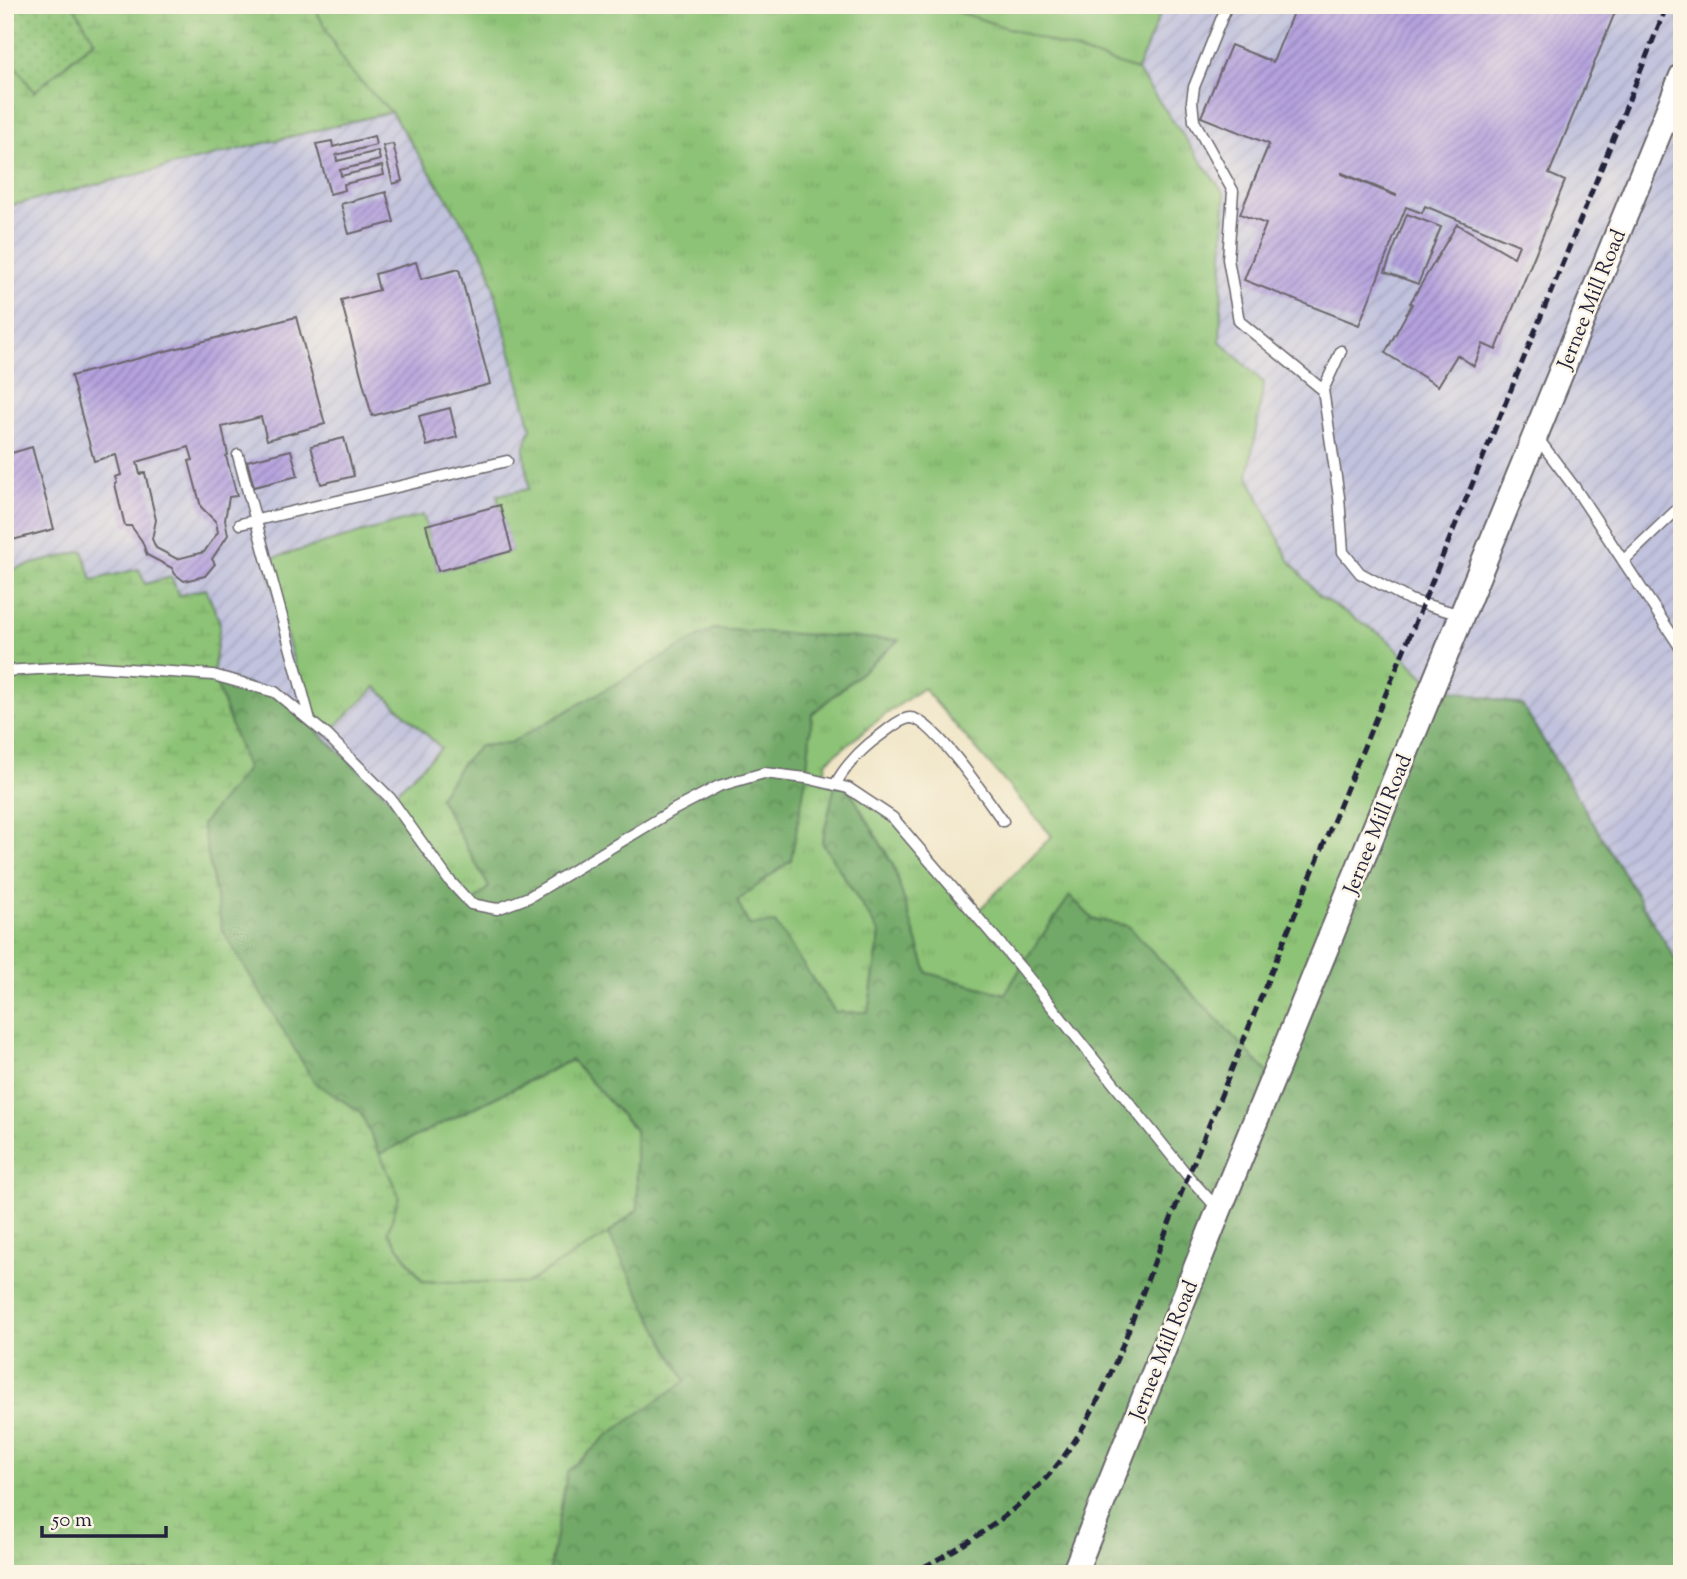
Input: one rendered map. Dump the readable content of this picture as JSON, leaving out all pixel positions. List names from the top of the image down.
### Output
{
  "streets": {
    "street": ["Jernee Mill Road"]
  },
  "scale_bar": "50 m"
}
